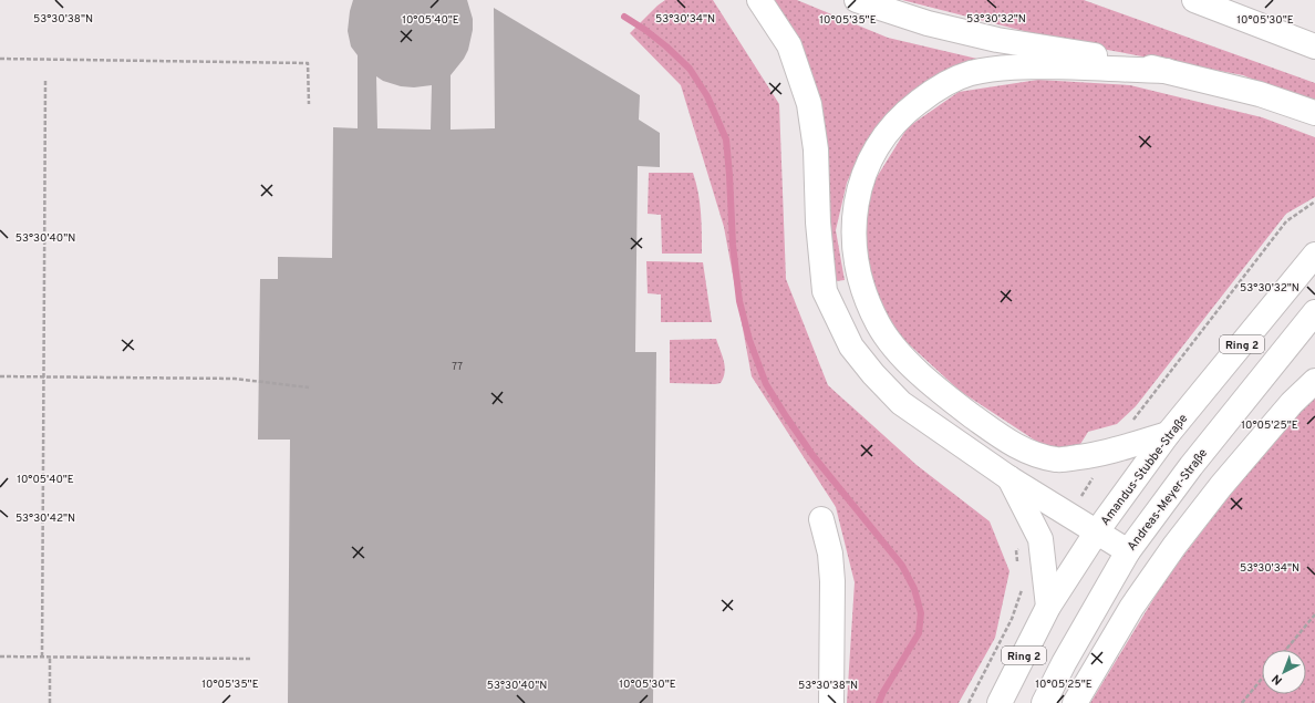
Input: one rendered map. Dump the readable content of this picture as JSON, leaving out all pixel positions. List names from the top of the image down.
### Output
{
  "streets": {
    "main road": ["Ring 2", "Amandus-Stubbe-Straße", "Andreas-Meyer-Straße"]
  },
  "house_numbers": ["77"],
  "north": "bottom left",
  "coordinates": [
    "53°30'32\"N",
    "53°30'38\"N",
    "53°30'34\"N",
    "10°05'40\"E",
    "10°05'35\"E",
    "10°05'30\"E",
    "53°30'40\"N",
    "10°05'25\"E",
    "53°30'42\"N"
  ]
}
